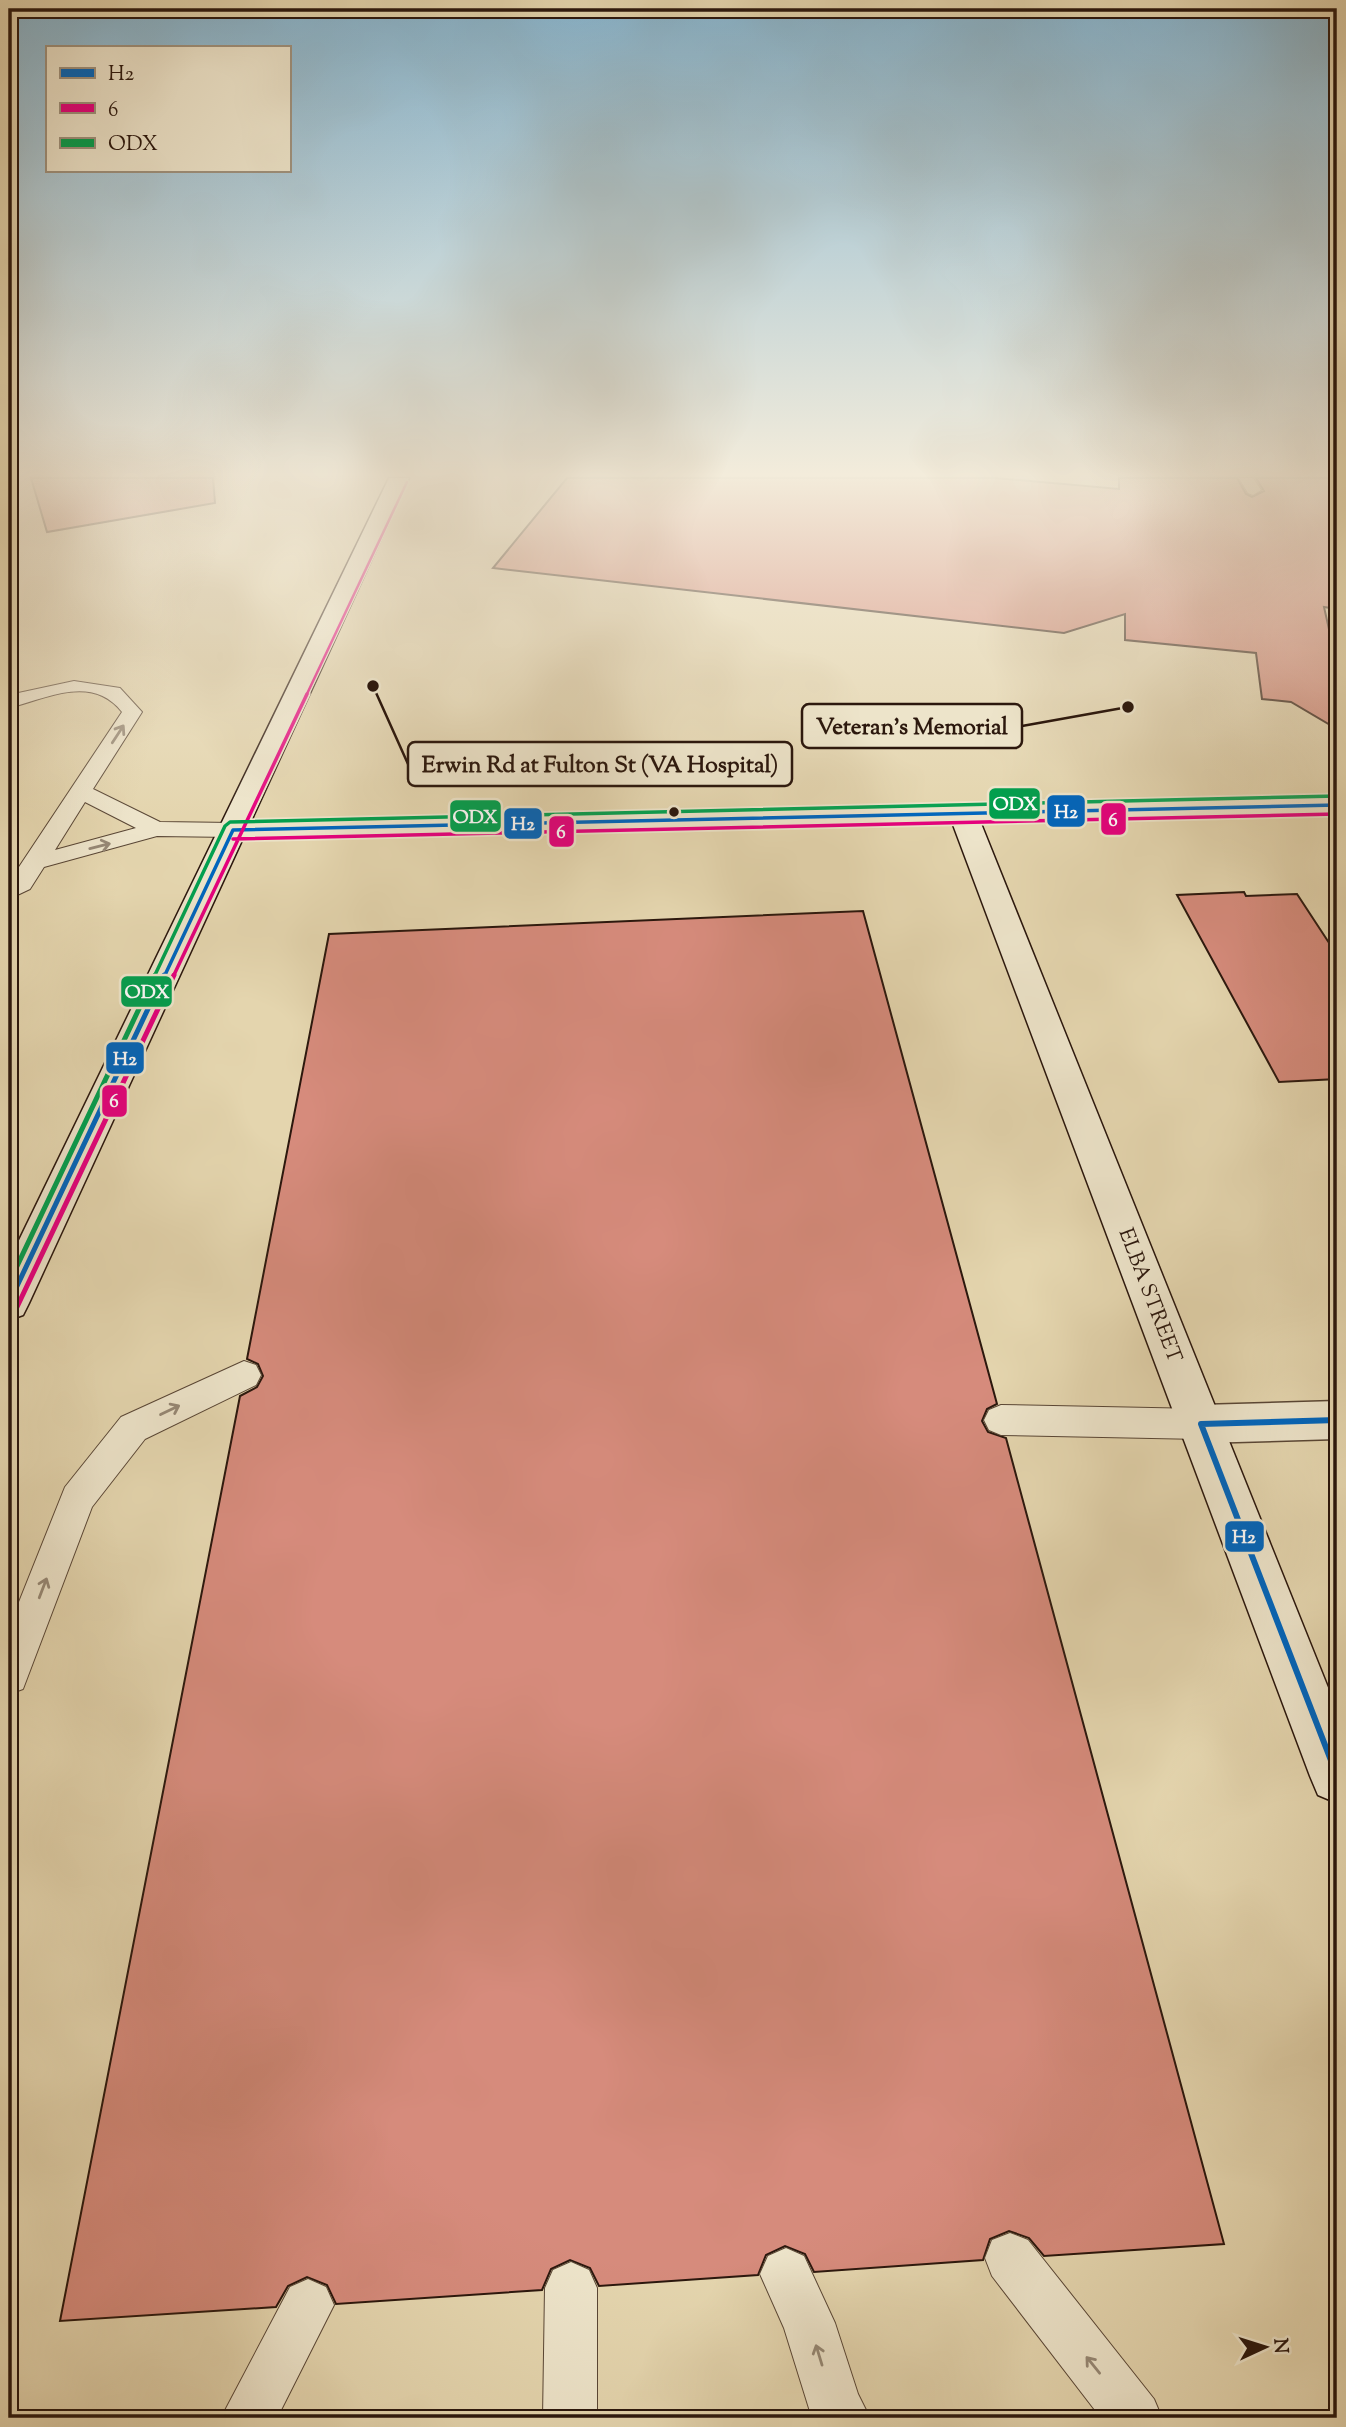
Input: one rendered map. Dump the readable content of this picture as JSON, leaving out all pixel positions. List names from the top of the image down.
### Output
{
  "streets": {
    "main road": ["ELBA STREET"]
  },
  "places": ["Erwin Rd at Fulton St (VA Hospital)", "Veteran's Memorial"],
  "lines": ["transit line 6", "transit line ODX", "transit line H2"],
  "legend": ["H2", "6", "ODX"],
  "north": "right"
}
